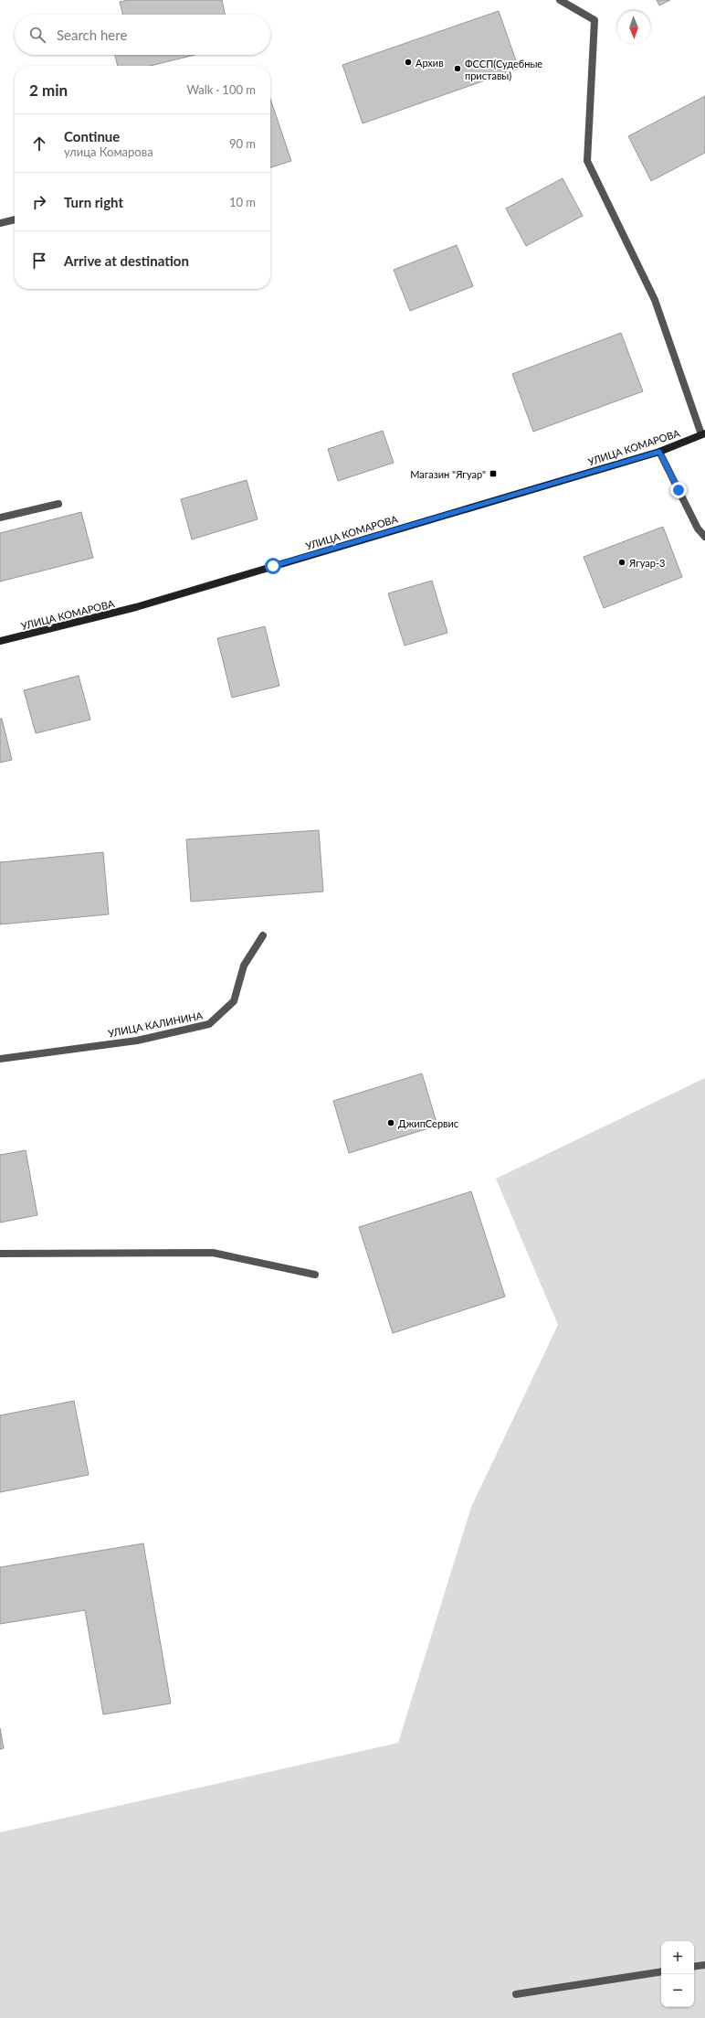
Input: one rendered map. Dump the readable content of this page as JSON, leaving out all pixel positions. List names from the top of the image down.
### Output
{
  "streets": {
    "street": ["УЛИЦА КОМАРОВА", "УЛИЦА КАЛИНИНА"]
  },
  "places": {
    "other": [
      "Архив",
      "ФССП(Судебные приставы)",
      "Ягуар-3",
      "ДжипСервис"
    ],
    "transit": ["Магазин \"Ягуар\""]
  },
  "north": "bottom",
  "page": {
    "search": "Search here",
    "heading": ["2 min", "Walk · 100 m"],
    "list": [
      ["Continue", "улица Комарова", "90 m"],
      ["Turn right", "10 m"],
      "Arrive at destination"
    ],
    "map_buttons": ["+", "−"]
  }
}
